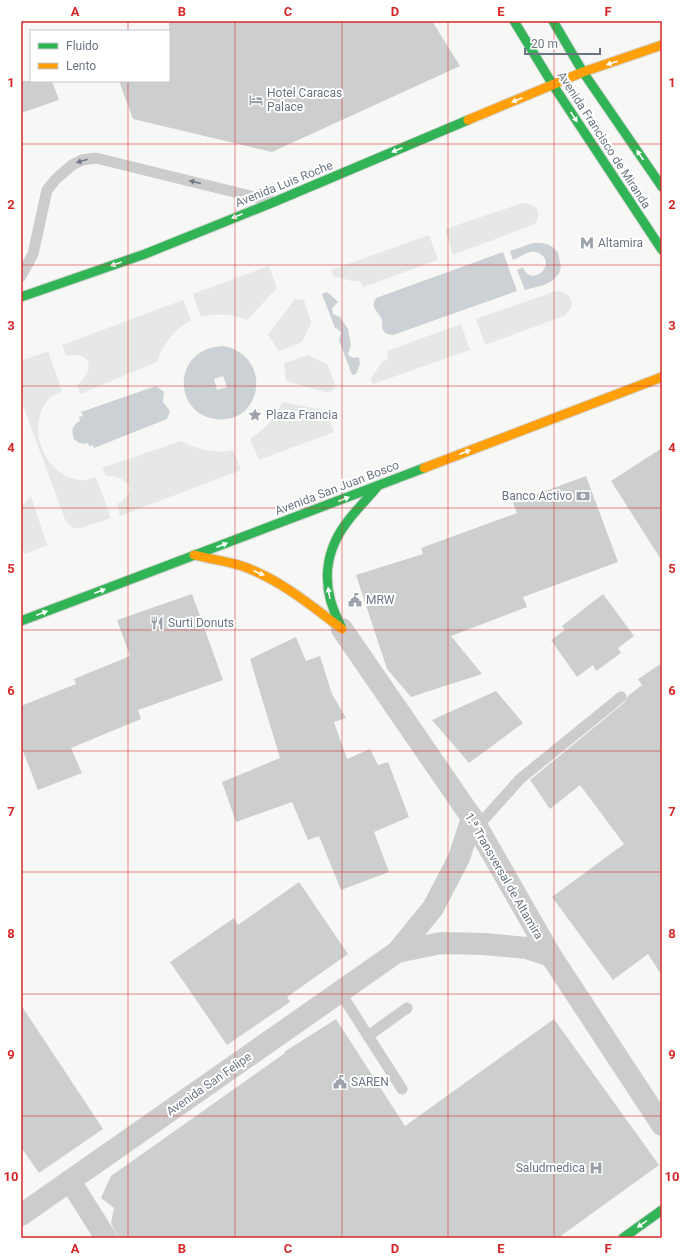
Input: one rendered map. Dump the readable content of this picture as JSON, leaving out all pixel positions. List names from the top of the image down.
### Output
{
  "streets": {
    "main road": ["Avenida Francisco de Miranda", "Avenida Luis Roche", "Avenida San Juan Bosco"],
    "street": ["1.ª Transversal de Altamira", "Avenida San Felipe"]
  },
  "crossings": [
    ["Avenida Francisco de Miranda", "Avenida Luis Roche"],
    ["1.ª Transversal de Altamira", "Avenida San Felipe"]
  ],
  "one_way": ["Avenida Luis Roche", "Avenida San Juan Bosco"],
  "places": {
    "hotel": ["Hotel Caracas Palace"],
    "metro station": ["Altamira"],
    "place": ["Plaza Francia"],
    "bank": ["Banco Activo"],
    "public building": ["MRW", "SAREN"],
    "restaurant": ["Surti Donuts"],
    "hospital": ["Saludmedica"]
  },
  "legend": ["Fluido", "Lento"],
  "scale_bar": "20 m",
  "grid": {
    "columns": [
      "A",
      "B",
      "C",
      "D",
      "E",
      "F"
    ],
    "rows": [
      "1",
      "2",
      "3",
      "4",
      "5",
      "6",
      "7",
      "8",
      "9",
      "10"
    ]
  }
}
